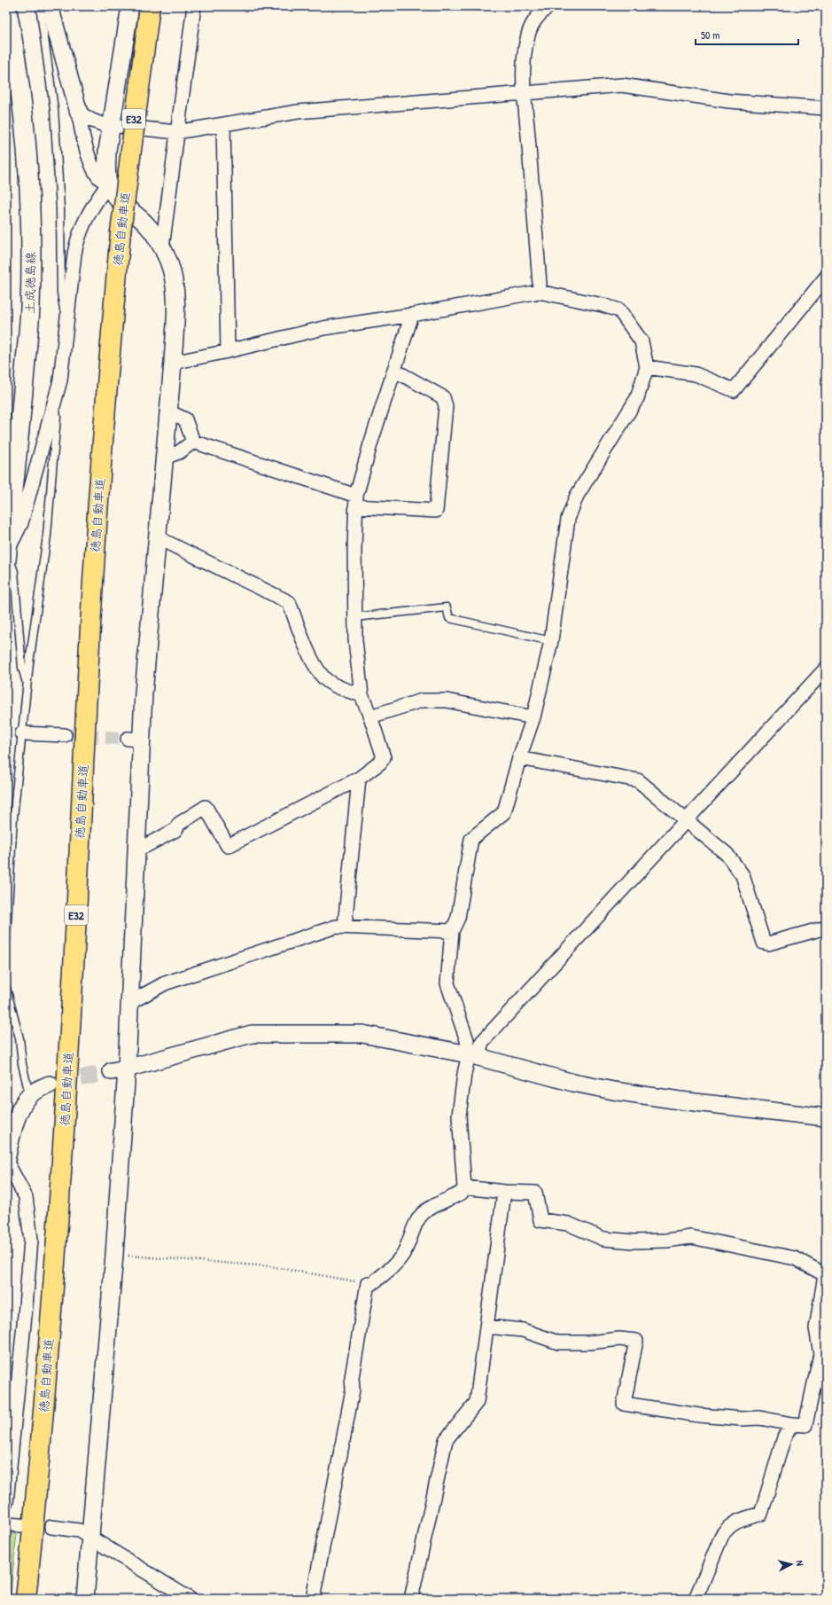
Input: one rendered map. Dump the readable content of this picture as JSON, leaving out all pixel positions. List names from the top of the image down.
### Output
{
  "streets": {
    "highway": ["E32", "徳島自動車道"],
    "main road": ["土成徳島線"]
  },
  "scale_bar": "50 m",
  "north": "right"
}
